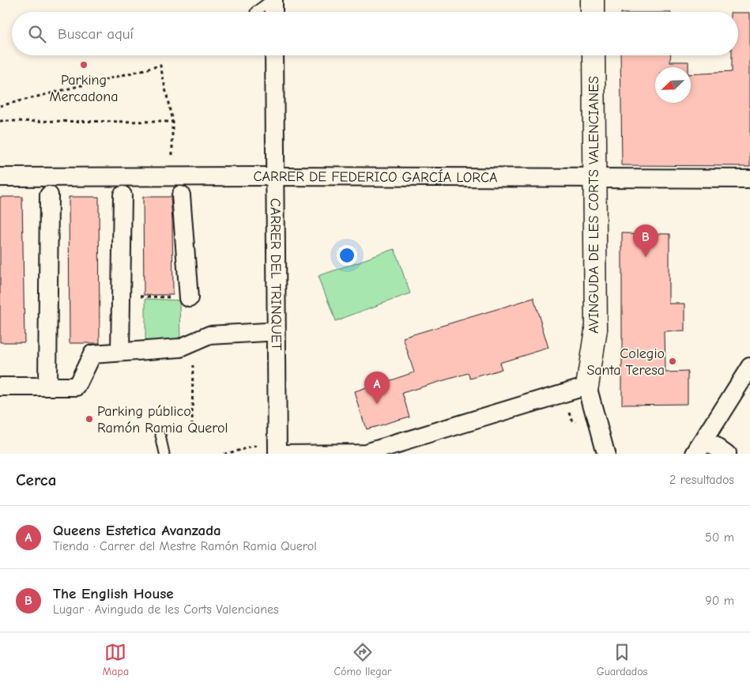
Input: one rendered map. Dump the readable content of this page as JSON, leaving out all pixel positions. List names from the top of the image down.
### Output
{
  "streets": {
    "street": ["CARRER DE FEDERICO GARCÍA LORCA", "AVINGUDA DE LES CORTS VALENCIANES", "CARRER DEL TRINQUET"]
  },
  "crossings": [
    ["CARRER DE FEDERICO GARCÍA LORCA", "AVINGUDA DE LES CORTS VALENCIANES"],
    ["CARRER DE FEDERICO GARCÍA LORCA", "CARRER DEL TRINQUET"]
  ],
  "places": ["Parking Mercadona", "Colegio Santa Teresa", "Parking público Ramón Ramia Querol"],
  "north": "bottom left",
  "page": {
    "search": "Buscar aquí",
    "pins": ["B", "A"],
    "heading": ["Cerca", "2 resultados"],
    "list": [
      {
        "mark": "A",
        "name": "Queens Estetica Avanzada",
        "note": "Tienda · Carrer del Mestre Ramón Ramia Querol",
        "value": "50 m"
      },
      {
        "mark": "B",
        "name": "The English House",
        "note": "Lugar · Avinguda de les Corts Valencianes",
        "value": "90 m"
      }
    ],
    "nav": ["Mapa", "Cómo llegar", "Guardados"]
  }
}
